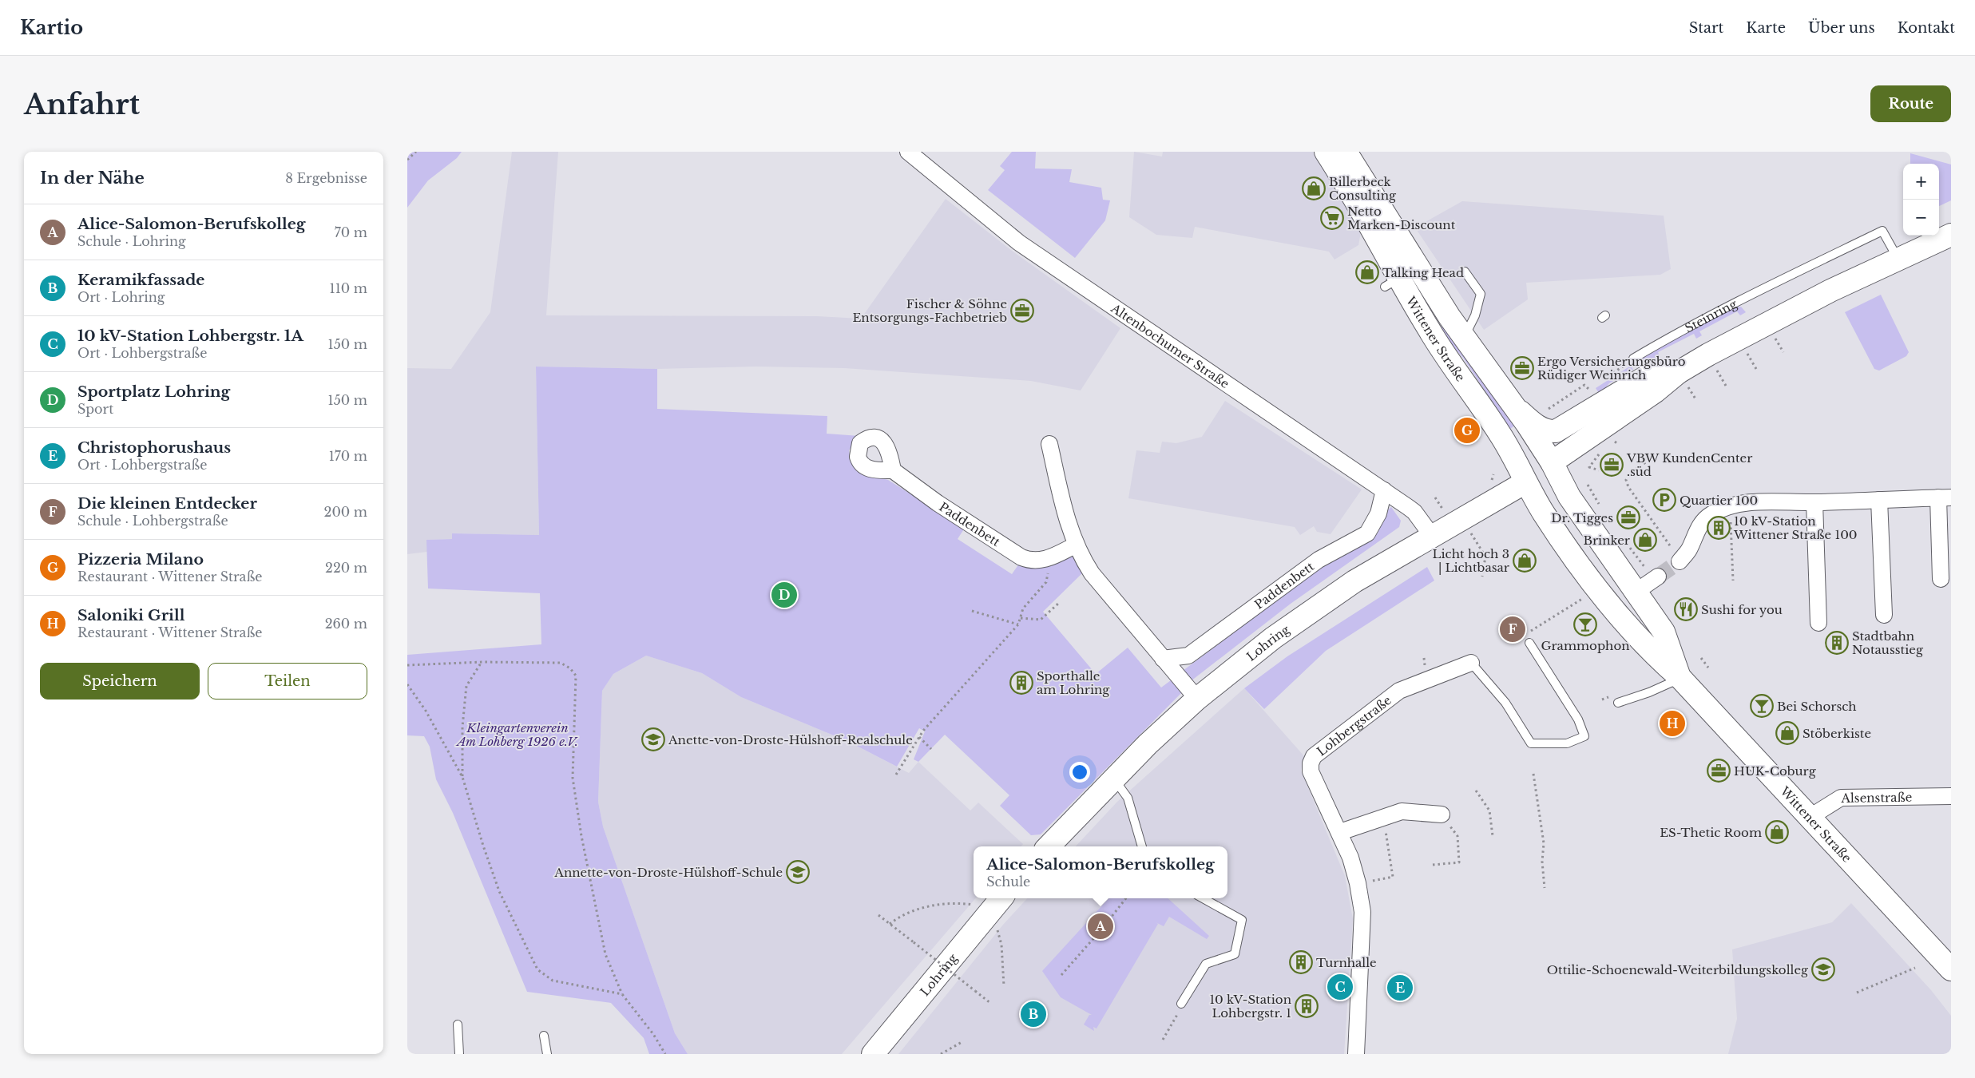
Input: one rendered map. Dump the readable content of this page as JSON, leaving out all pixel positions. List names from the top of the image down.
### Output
{
  "streets": {
    "main road": ["Wittener Straße", "Lohring"],
    "street": [
      "Altenbochumer Straße",
      "Paddenbett",
      "Lohbergstraße",
      "Alsenstraße"
    ],
    "lane": ["Steinring"]
  },
  "crossings": [
    ["Wittener Straße", "Lohring"],
    ["Wittener Straße", "Alsenstraße"],
    ["Altenbochumer Straße", "Paddenbett"],
    ["Altenbochumer Straße", "Lohring"]
  ],
  "parks": ["Kleingartenverein Am Lohberg 1926 e.V."],
  "places": {
    "shop": [
      "Billerbeck Consulting",
      "Talking Head",
      "Brinker",
      "Licht hoch 3 | Lichtbasar",
      "Stöberkiste",
      "ES-Thetic Room"
    ],
    "supermarket": ["Netto Marken-Discount"],
    "office": [
      "Fischer & Söhne Entsorgungs-Fachbetrieb",
      "Ergo Versicherungsbüro Rüdiger Weinrich",
      "VBW KundenCenter .süd",
      "Dr. Tigges",
      "HUK-Coburg"
    ],
    "parking": ["Quartier 100"],
    "building": [
      "10 kV-Station Wittener Straße 100",
      "Stadtbahn Notausstieg",
      "Sporthalle am Lohring",
      "Turnhalle",
      "10 kV-Station Lohbergstr. 1"
    ],
    "restaurant": ["Sushi for you"],
    "bar": ["Grammophon", "Bei Schorsch"],
    "school or university": ["Anette-von-Droste-Hülshoff-Realschule", "Annette-von-Droste-Hülshoff-Schule", "Ottilie-Schoenewald-Weiterbildungskolleg"]
  },
  "page": {
    "header": "Kartio",
    "nav": [
      "Start",
      "Karte",
      "Über uns",
      "Kontakt"
    ],
    "buttons": [
      "Route",
      ["Speichern", "Teilen"]
    ],
    "title": "Anfahrt",
    "heading": ["In der Nähe", "8 Ergebnisse"],
    "map_buttons": ["+", "−"],
    "list": [
      {
        "mark": "A",
        "name": "Alice-Salomon-Berufskolleg",
        "note": "Schule · Lohring",
        "value": "70 m"
      },
      {
        "mark": "B",
        "name": "Keramikfassade",
        "note": "Ort · Lohring",
        "value": "110 m"
      },
      {
        "mark": "C",
        "name": "10 kV-Station Lohbergstr. 1A",
        "note": "Ort · Lohbergstraße",
        "value": "150 m"
      },
      {
        "mark": "D",
        "name": "Sportplatz Lohring",
        "note": "Sport",
        "value": "150 m"
      },
      {
        "mark": "E",
        "name": "Christophorushaus",
        "note": "Ort · Lohbergstraße",
        "value": "170 m"
      },
      {
        "mark": "F",
        "name": "Die kleinen Entdecker",
        "note": "Schule · Lohbergstraße",
        "value": "200 m"
      },
      {
        "mark": "G",
        "name": "Pizzeria Milano",
        "note": "Restaurant · Wittener Straße",
        "value": "220 m"
      },
      {
        "mark": "H",
        "name": "Saloniki Grill",
        "note": "Restaurant · Wittener Straße",
        "value": "260 m"
      }
    ],
    "pins": [
      "G",
      "D",
      "F",
      "H",
      "A",
      "C",
      "E",
      "B"
    ],
    "popup": ["Alice-Salomon-Berufskolleg", "Schule"]
  }
}
